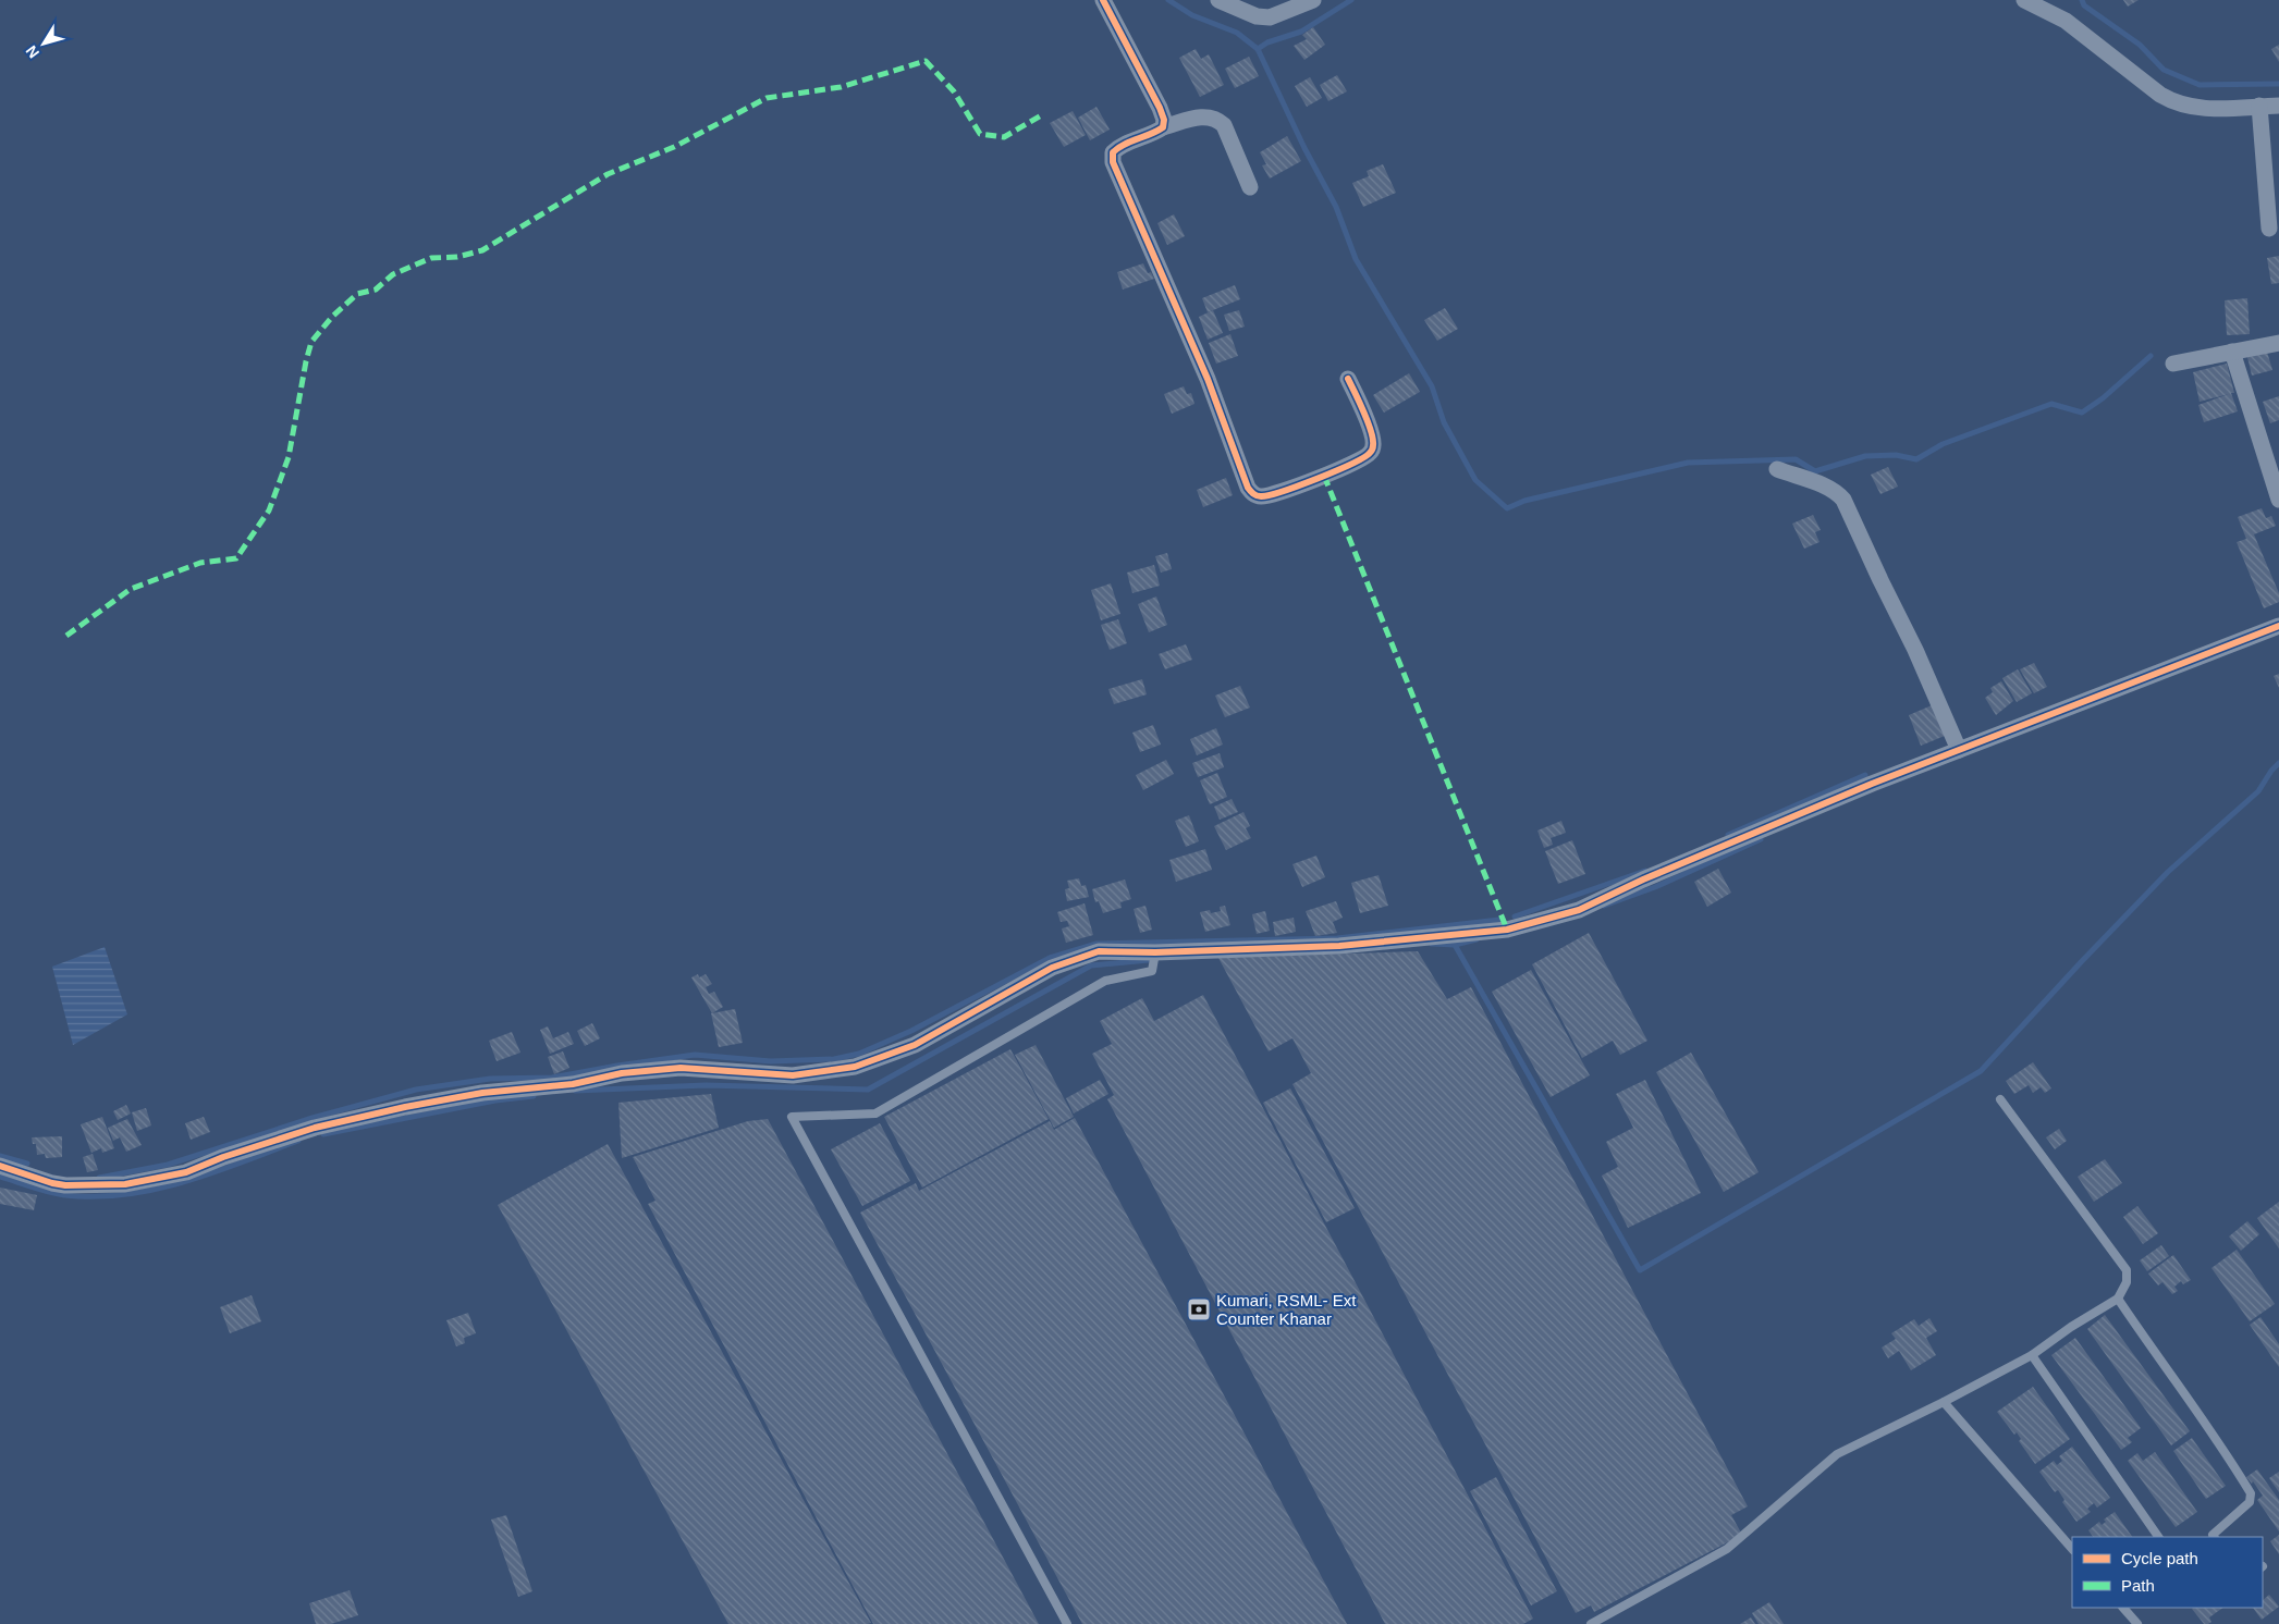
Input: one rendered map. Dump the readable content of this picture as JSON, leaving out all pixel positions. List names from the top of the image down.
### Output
{
  "places": {
    "bank": ["Kumari, RSML- Ext Counter Khanar"]
  },
  "legend": ["Cycle path", "Path"],
  "north": "bottom left"
}
